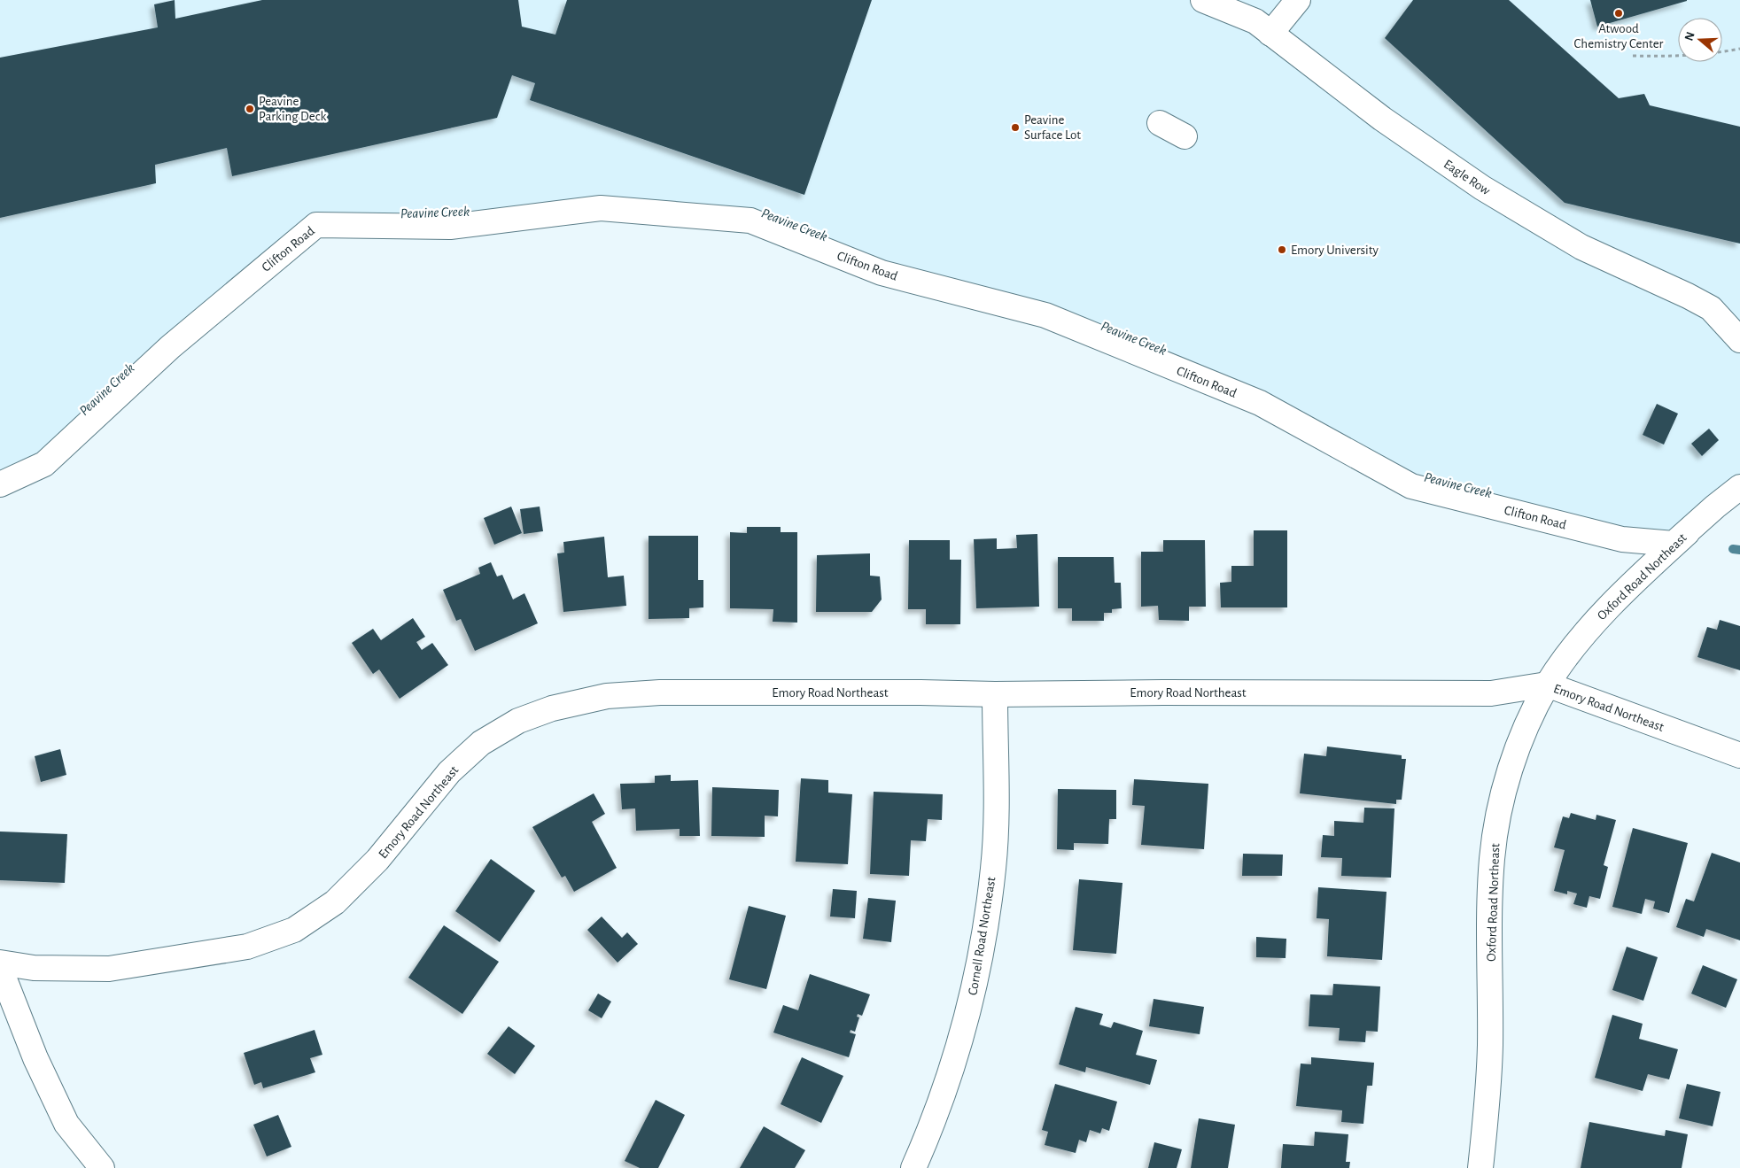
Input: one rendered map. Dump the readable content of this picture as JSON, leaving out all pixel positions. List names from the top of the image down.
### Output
{
  "streets": {
    "street": [
      "Eagle Row",
      "Clifton Road",
      "Oxford Road Northeast",
      "Emory Road Northeast",
      "Cornell Road Northeast"
    ]
  },
  "crossings": [
    ["Clifton Road", "Oxford Road Northeast"],
    ["Oxford Road Northeast", "Emory Road Northeast"],
    ["Emory Road Northeast", "Cornell Road Northeast"]
  ],
  "water": ["Peavine Creek"],
  "places": [
    "Atwood Chemistry Center",
    "Peavine Parking Deck",
    "Peavine Surface Lot",
    "Emory University"
  ],
  "north": "left"
}
